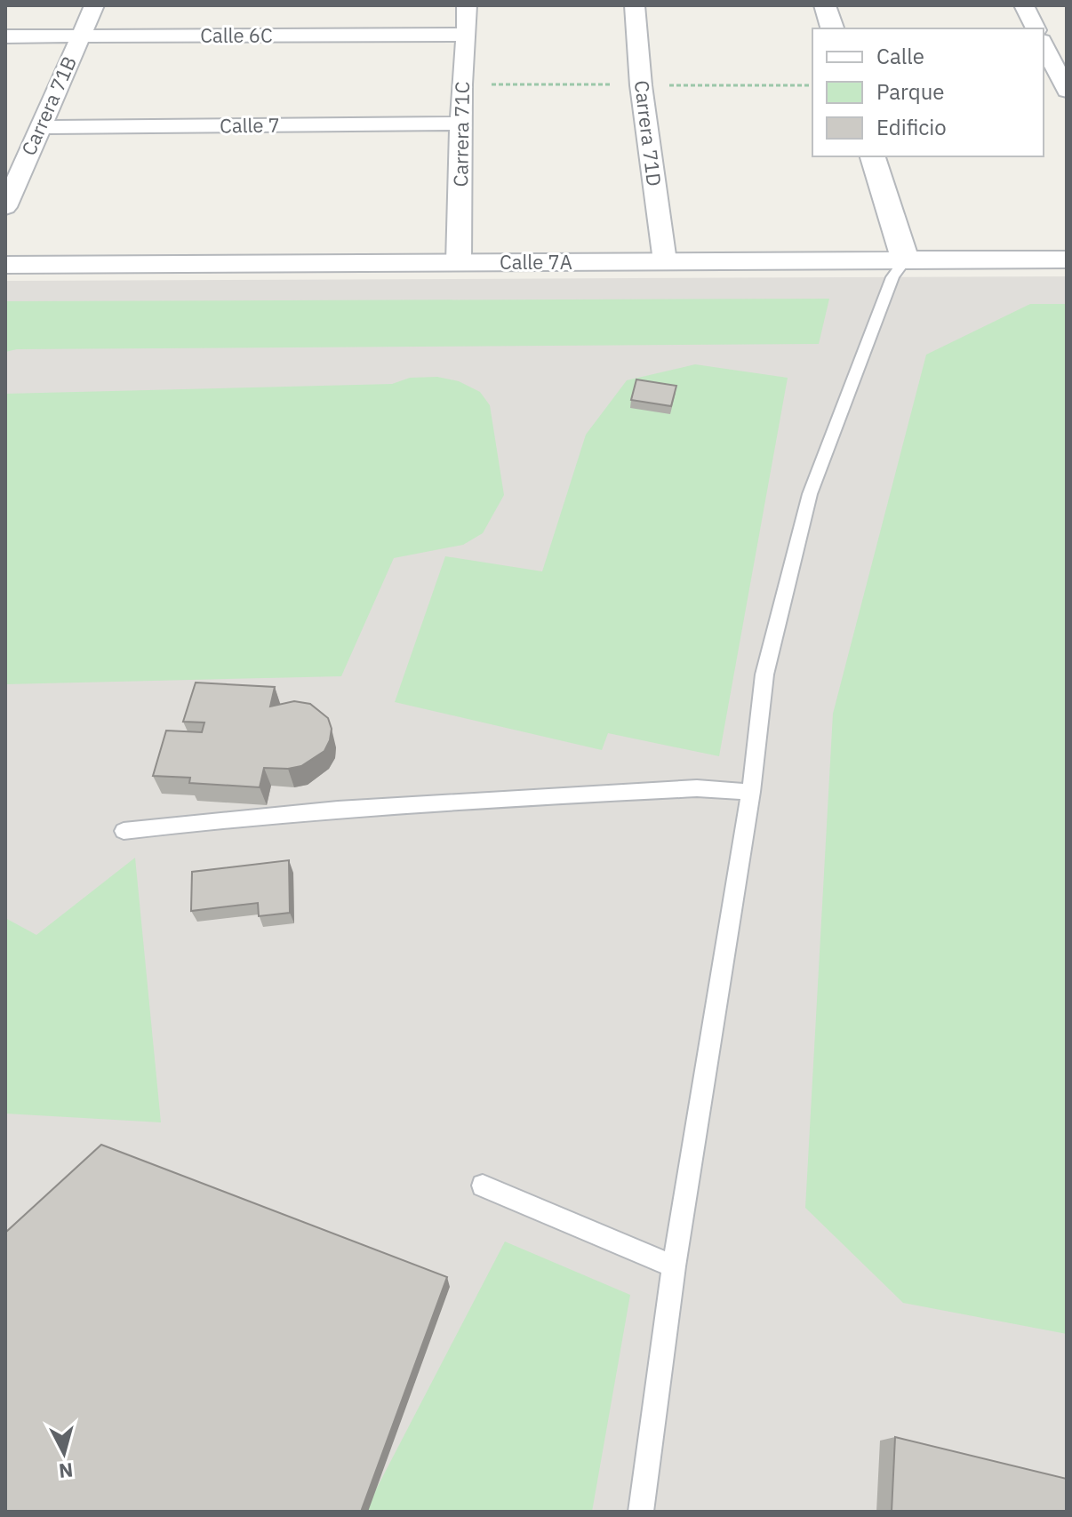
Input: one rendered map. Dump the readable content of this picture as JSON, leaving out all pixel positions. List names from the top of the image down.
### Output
{
  "streets": {
    "street": [
      "Calle 6C",
      "Carrera 71B",
      "Calle 7",
      "Carrera 71D",
      "Carrera 71C",
      "Calle 7A"
    ]
  },
  "crossings": [
    ["Calle 6C", "Carrera 71B"],
    ["Calle 6C", "Carrera 71C"],
    ["Carrera 71B", "Calle 7"],
    ["Calle 7", "Carrera 71C"],
    ["Carrera 71D", "Calle 7A"],
    ["Carrera 71C", "Calle 7A"]
  ],
  "legend": ["Calle", "Parque", "Edificio"],
  "north": "bottom"
}
